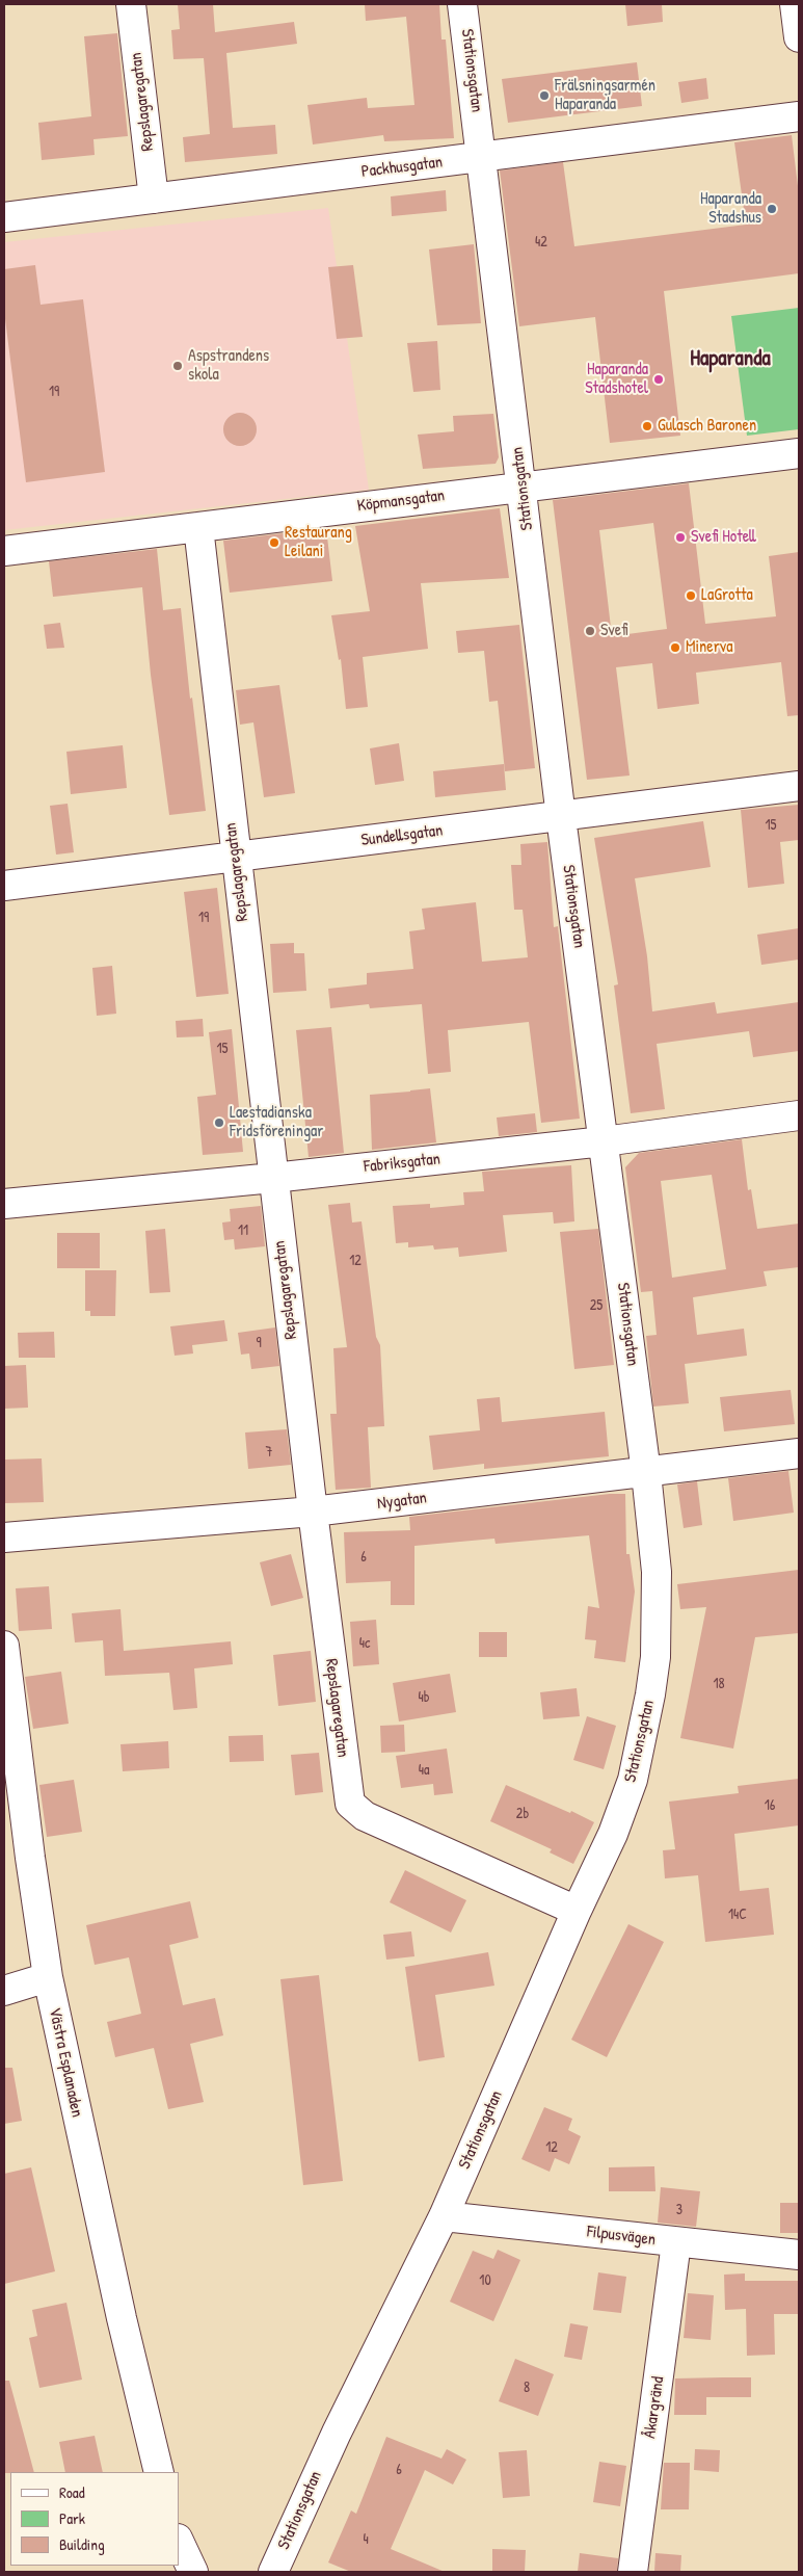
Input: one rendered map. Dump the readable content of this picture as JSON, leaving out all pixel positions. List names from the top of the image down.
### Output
{
  "streets": {
    "street": [
      "Stationsgatan",
      "Repslagaregatan",
      "Packhusgatan",
      "Köpmansgatan",
      "Sundellsgatan",
      "Fabriksgatan",
      "Nygatan",
      "Västra Esplanaden",
      "Filpusvägen",
      "Åkargränd"
    ]
  },
  "crossings": [
    ["Stationsgatan", "Repslagaregatan"],
    ["Stationsgatan", "Packhusgatan"],
    ["Stationsgatan", "Köpmansgatan"],
    ["Stationsgatan", "Sundellsgatan"],
    ["Stationsgatan", "Fabriksgatan"],
    ["Stationsgatan", "Nygatan"],
    ["Stationsgatan", "Filpusvägen"],
    ["Repslagaregatan", "Packhusgatan"],
    ["Repslagaregatan", "Köpmansgatan"],
    ["Repslagaregatan", "Sundellsgatan"],
    ["Repslagaregatan", "Fabriksgatan"],
    ["Repslagaregatan", "Nygatan"],
    ["Filpusvägen", "Åkargränd"]
  ],
  "districts": ["Haparanda"],
  "places": [
    "Frälsningsarmén Haparanda",
    "Haparanda Stadshus",
    "Aspstrandens skola",
    "Haparanda Stadshotel",
    "Gulasch Baronen",
    "Svefi Hotell",
    "Restaurang Leilani",
    "LaGrotta",
    "Svefi",
    "Minerva",
    "Laestadianska Fridsföreningar"
  ],
  "house_numbers": [
    "42",
    "19",
    "15",
    "19",
    "15",
    "11",
    "12",
    "25",
    "9",
    "7",
    "6",
    "4c",
    "18",
    "4b",
    "4a",
    "16",
    "2b",
    "14C",
    "12",
    "3",
    "10",
    "8",
    "6",
    "4"
  ],
  "legend": ["Road", "Park", "Building"]
}
